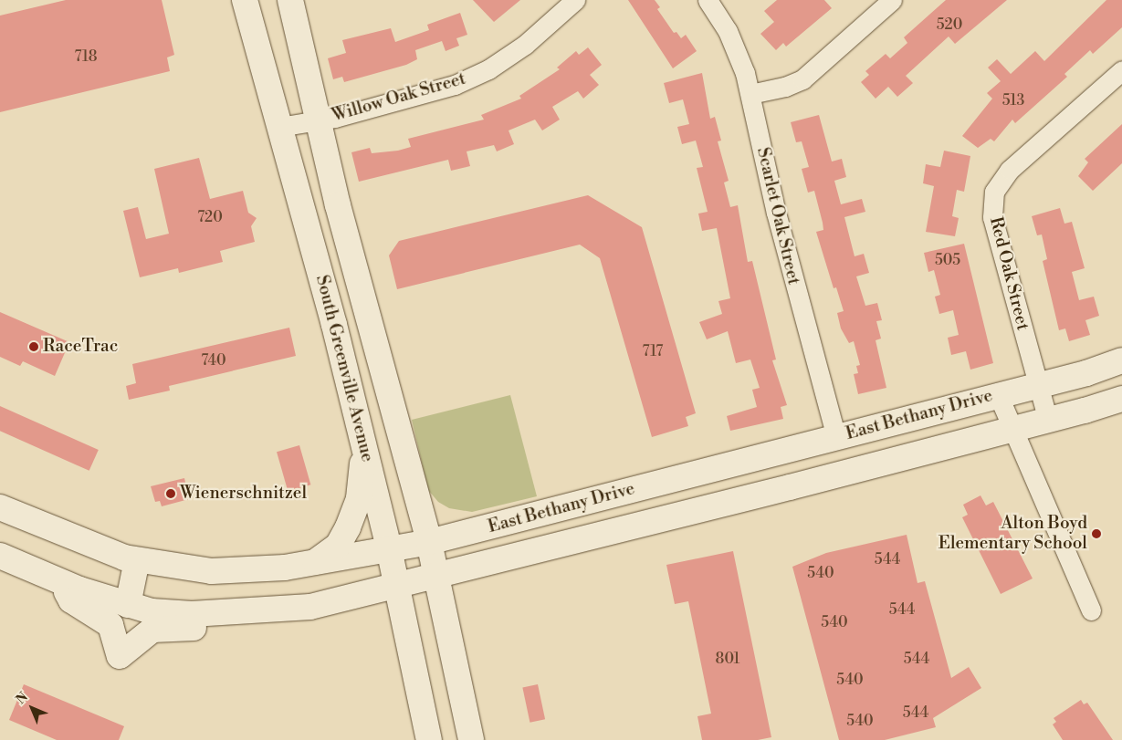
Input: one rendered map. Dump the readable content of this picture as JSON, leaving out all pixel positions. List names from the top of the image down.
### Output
{
  "streets": {
    "main road": ["South Greenville Avenue", "East Bethany Drive"],
    "street": ["Willow Oak Street", "Scarlet Oak Street", "Red Oak Street"]
  },
  "crossings": [
    ["Willow Oak Street", "South Greenville Avenue"],
    ["Scarlet Oak Street", "East Bethany Drive"],
    ["Red Oak Street", "East Bethany Drive"],
    ["South Greenville Avenue", "East Bethany Drive"]
  ],
  "places": ["RaceTrac", "Wienerschnitzel", "Alton Boyd Elementary School"],
  "house_numbers": [
    "520",
    "718",
    "513",
    "720",
    "505",
    "717",
    "740",
    "544",
    "540",
    "544",
    "540",
    "801",
    "544",
    "540",
    "544",
    "540"
  ],
  "north": "top left"
}
